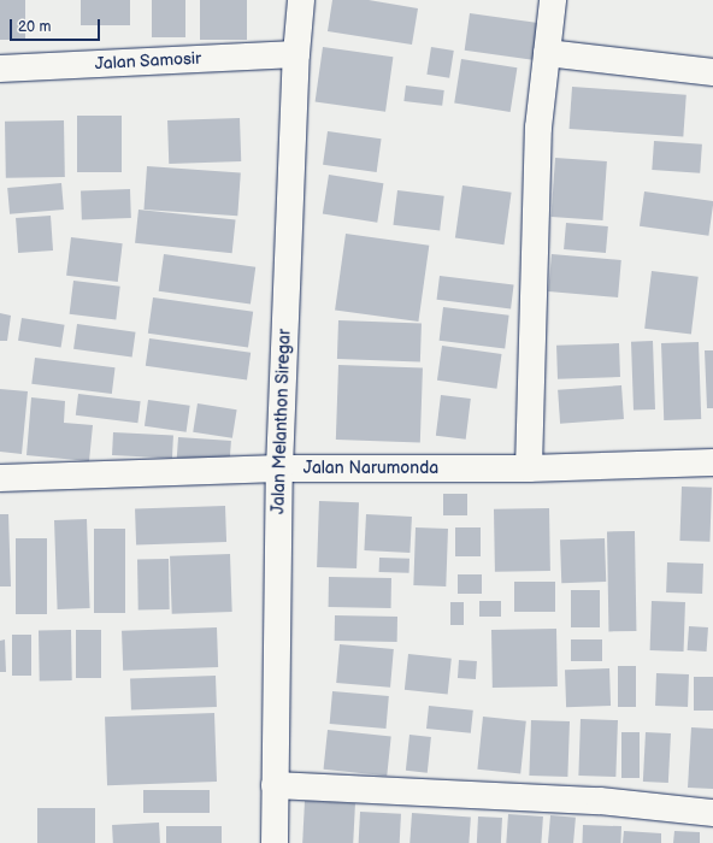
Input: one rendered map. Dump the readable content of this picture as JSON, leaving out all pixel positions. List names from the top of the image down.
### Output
{
  "streets": {
    "street": ["Jalan Samosir", "Jalan Melanthon Siregar", "Jalan Narumonda"]
  },
  "crossings": [
    ["Jalan Samosir", "Jalan Melanthon Siregar"],
    ["Jalan Melanthon Siregar", "Jalan Narumonda"]
  ],
  "scale_bar": "20 m"
}
